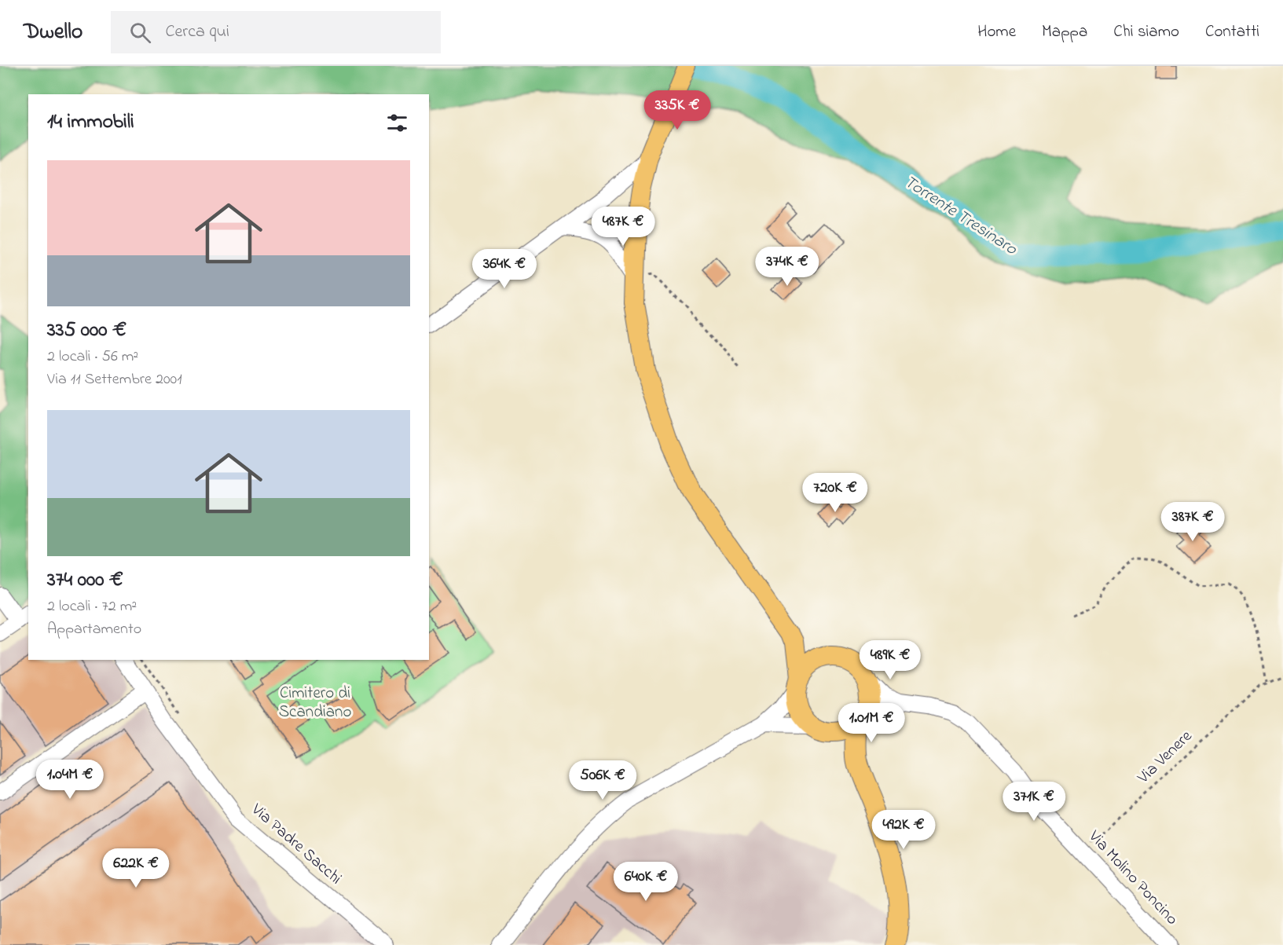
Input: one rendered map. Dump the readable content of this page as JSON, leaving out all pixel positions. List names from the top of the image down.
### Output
{
  "streets": {
    "street": ["Via Padre Sacchi", "Via Molino Poncino"],
    "path": ["Via Venere"]
  },
  "crossings": [
    ["Via Venere", "Via Molino Poncino"]
  ],
  "water": ["Torrente Tresinaro"],
  "parks": ["Cimitero di Scandiano"],
  "page": {
    "header": "Dwello",
    "search": "Cerca qui",
    "nav": [
      "Home",
      "Mappa",
      "Chi siamo",
      "Contatti"
    ],
    "price": [
      "335K €",
      "487K €",
      "374K €",
      "364K €",
      "720K €",
      "387K €",
      "489K €",
      "1.01M €",
      "1.04M €",
      "506K €",
      "371K €",
      "492K €",
      "622K €",
      "640K €"
    ],
    "heading": "14 immobili",
    "list": [
      {
        "name": "335 000 €",
        "note": "2 locali · 56 m² · Via 11 Settembre 2001"
      },
      {
        "name": "374 000 €",
        "note": "2 locali · 72 m² · Appartamento"
      }
    ]
  }
}
